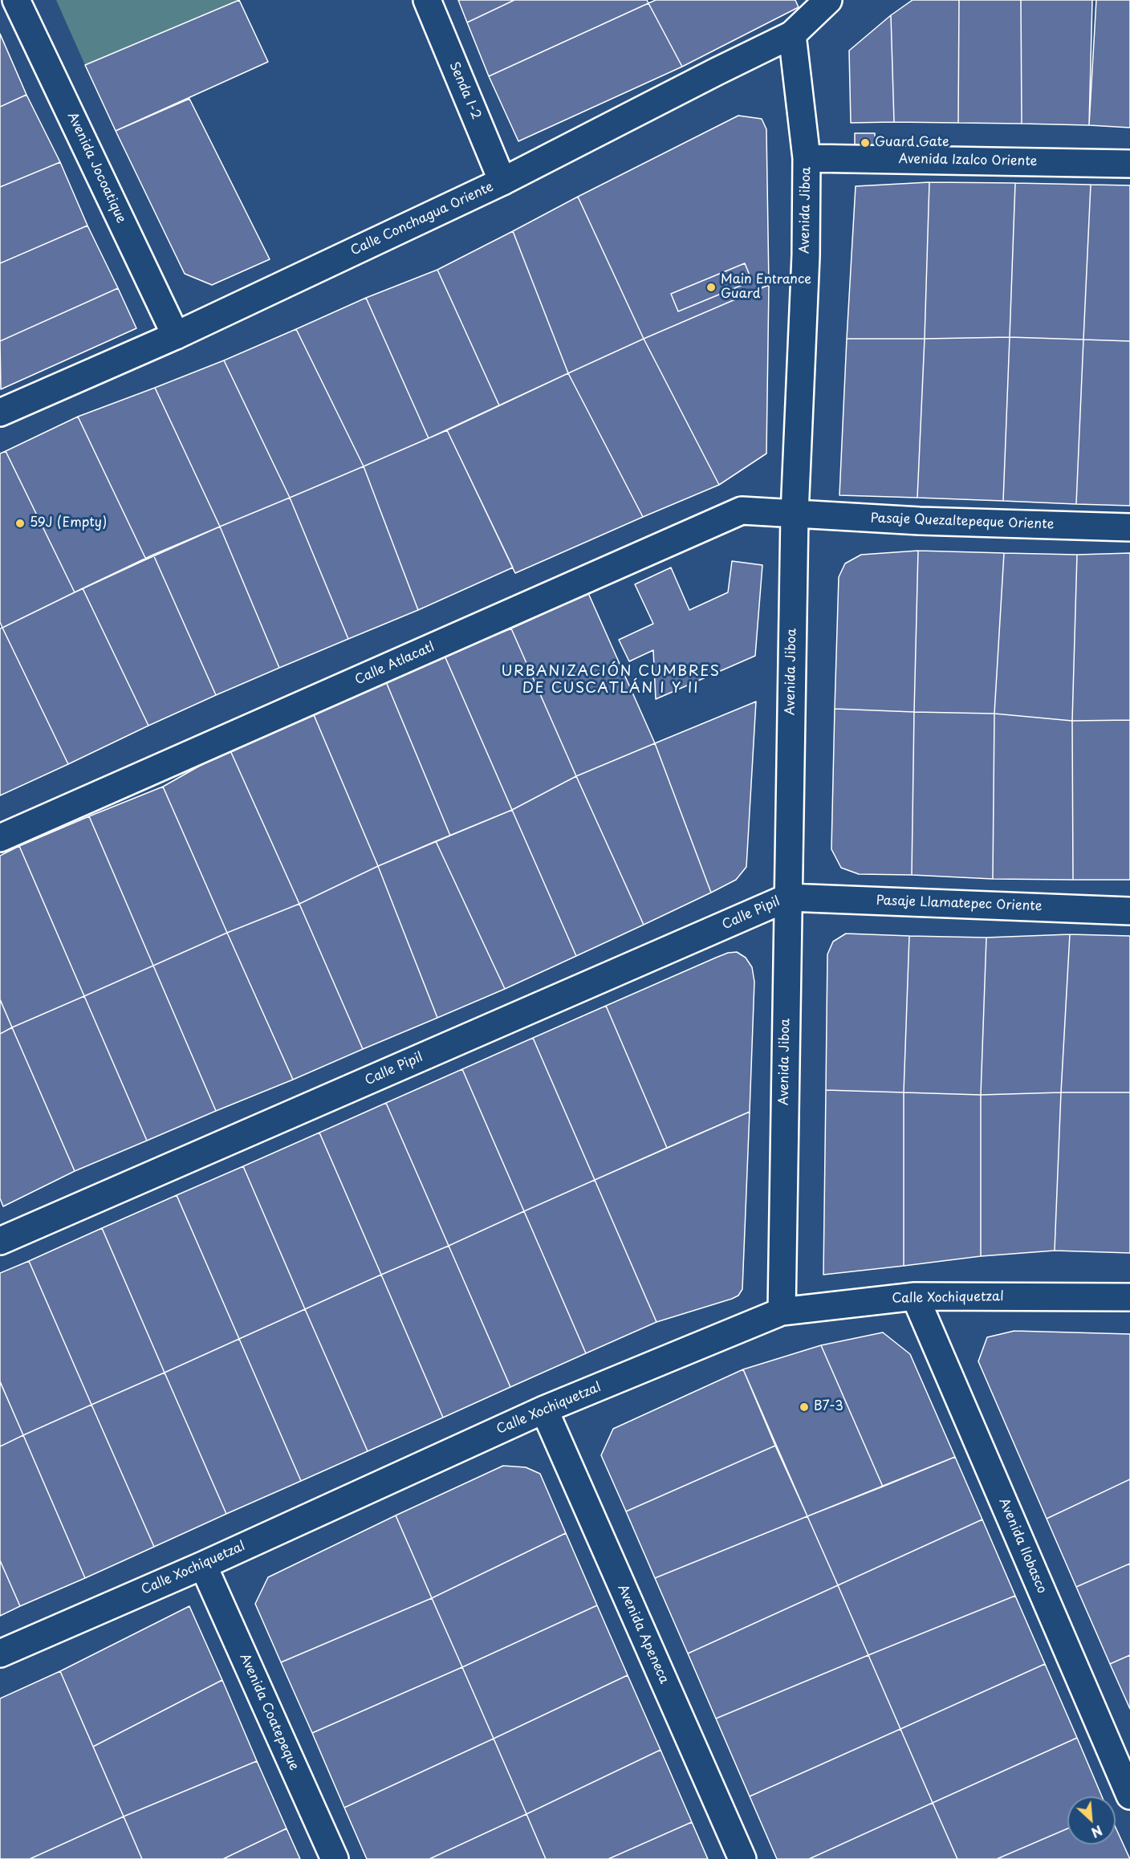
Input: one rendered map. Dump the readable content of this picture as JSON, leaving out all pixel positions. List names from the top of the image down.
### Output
{
  "streets": {
    "street": [
      "Senda I-2",
      "Avenida Izalco Oriente",
      "Avenida Jocoatique",
      "Avenida Jiboa",
      "Calle Conchagua Oriente",
      "Pasaje Quezaltepeque Oriente",
      "Calle Atlacatl",
      "Pasaje Llamatepec Oriente",
      "Calle Pipil",
      "Calle Xochiquetzal",
      "Avenida Ilobasco",
      "Avenida Apeneca",
      "Avenida Coatepeque"
    ]
  },
  "crossings": [
    ["Senda I-2", "Calle Conchagua Oriente"],
    ["Avenida Izalco Oriente", "Avenida Jiboa"],
    ["Avenida Jocoatique", "Calle Conchagua Oriente"],
    ["Avenida Jiboa", "Calle Conchagua Oriente"],
    ["Avenida Jiboa", "Pasaje Quezaltepeque Oriente"],
    ["Avenida Jiboa", "Calle Atlacatl"],
    ["Avenida Jiboa", "Pasaje Llamatepec Oriente"],
    ["Avenida Jiboa", "Calle Pipil"],
    ["Avenida Jiboa", "Calle Xochiquetzal"],
    ["Pasaje Quezaltepeque Oriente", "Calle Atlacatl"],
    ["Pasaje Llamatepec Oriente", "Calle Pipil"],
    ["Calle Xochiquetzal", "Avenida Ilobasco"],
    ["Calle Xochiquetzal", "Avenida Apeneca"],
    ["Calle Xochiquetzal", "Avenida Coatepeque"]
  ],
  "districts": ["URBANIZACIÓN CUMBRES DE CUSCATLÁN I Y II"],
  "places": [
    "Guard Gate",
    "Main Entrance Guard",
    "59J (Empty)",
    "B7-3"
  ],
  "north": "bottom right"
}
